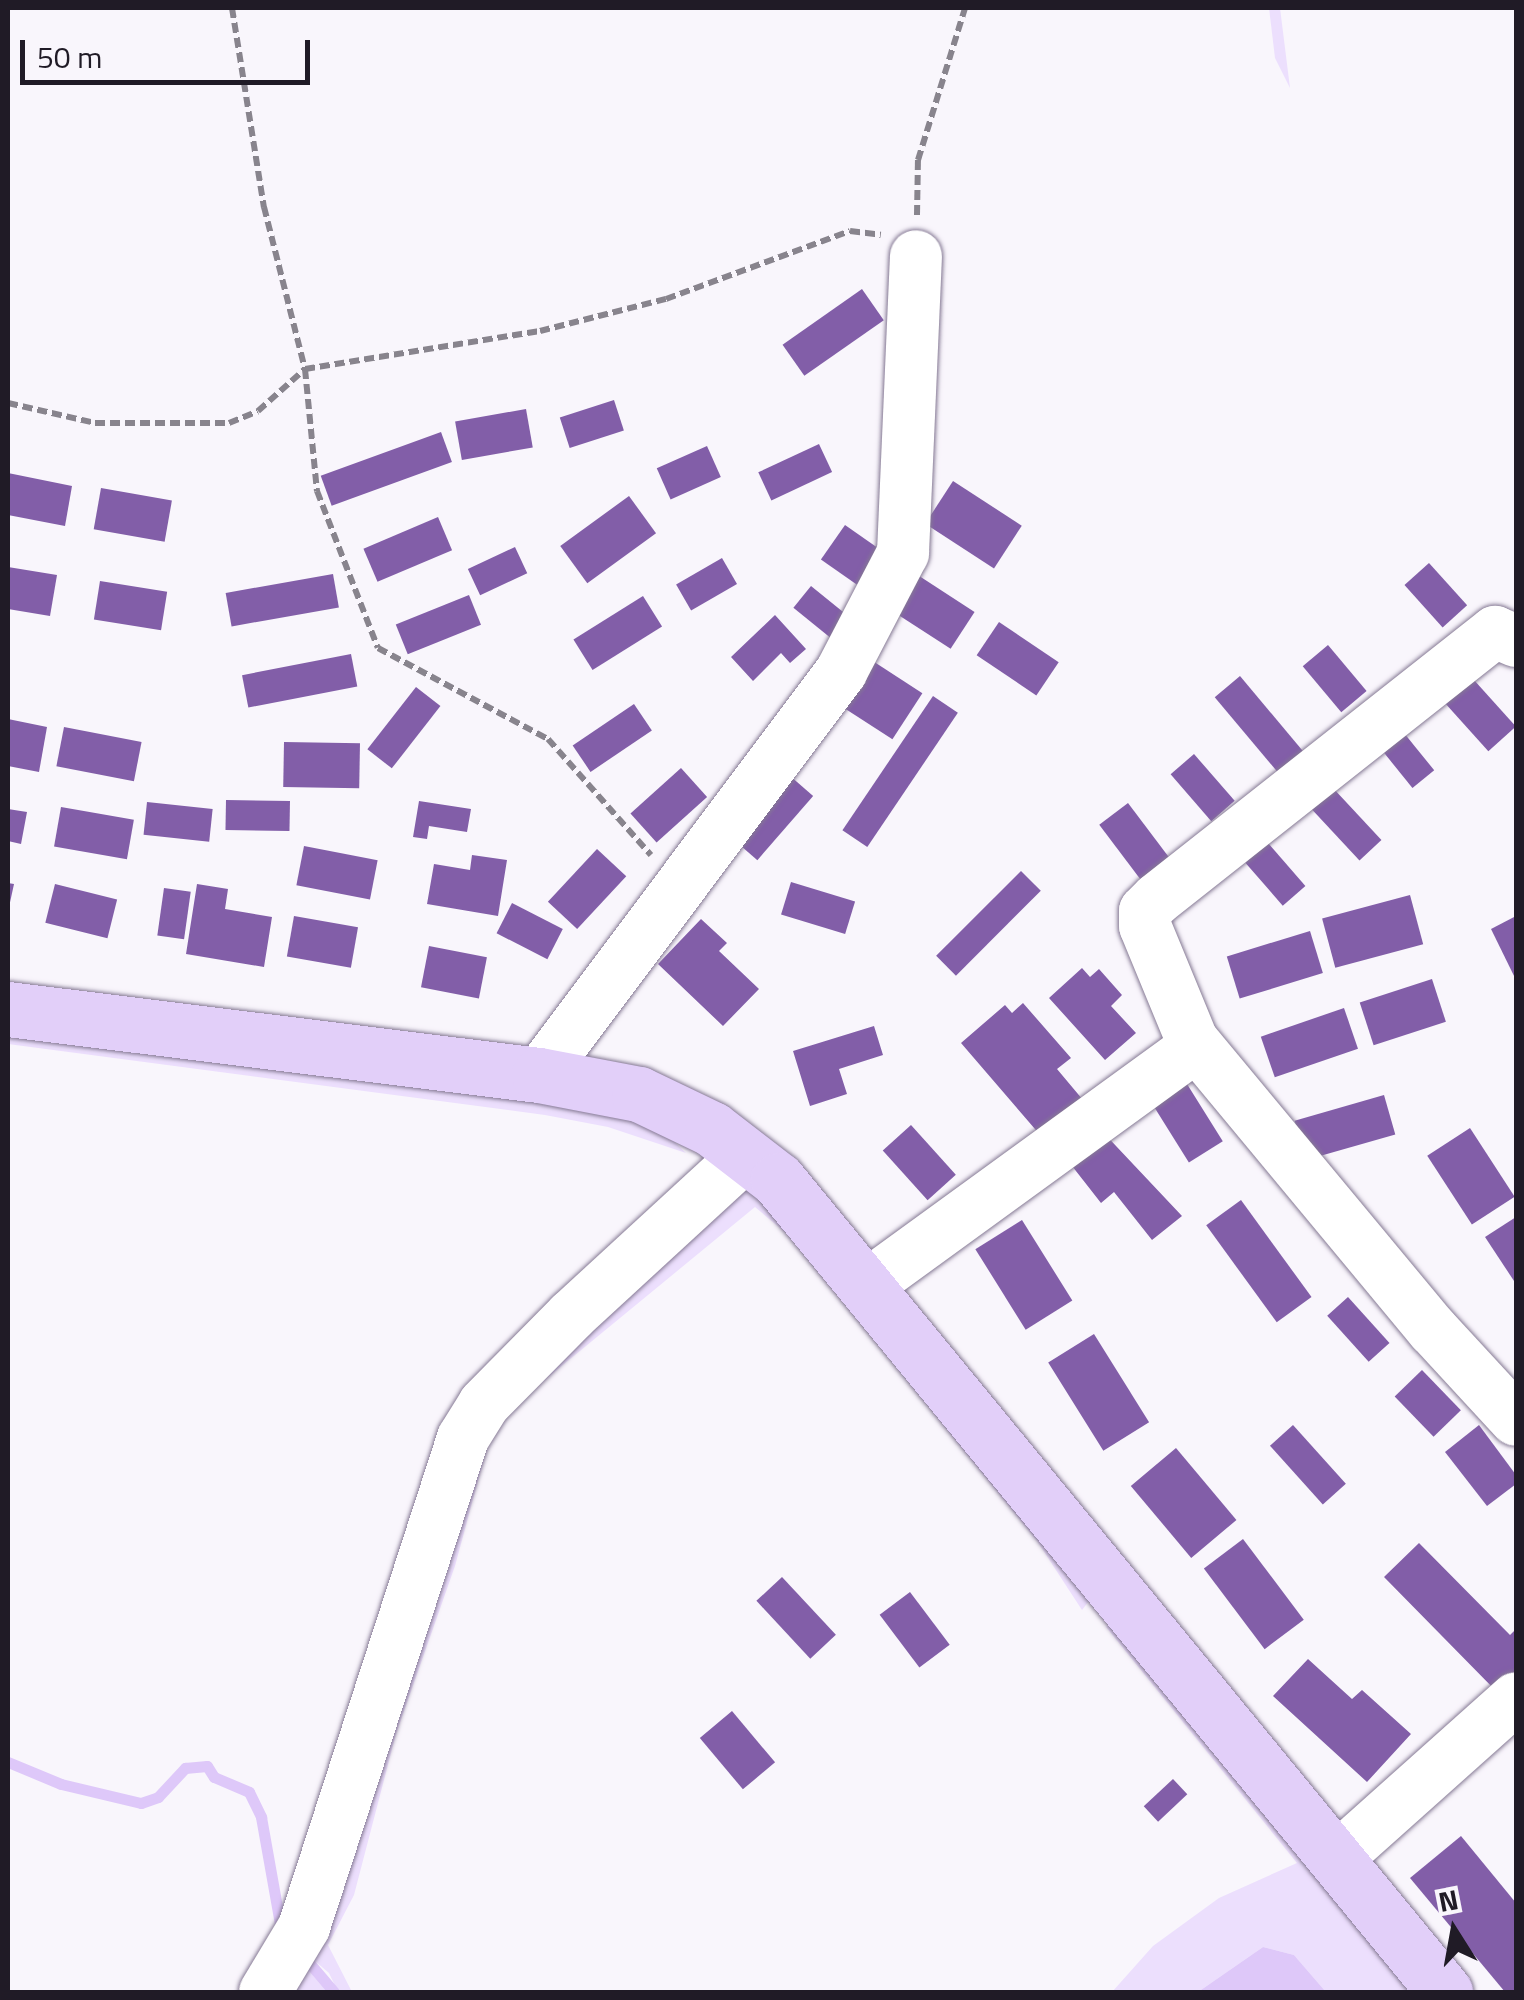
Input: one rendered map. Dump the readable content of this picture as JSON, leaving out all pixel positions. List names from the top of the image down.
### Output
{
  "scale_bar": "50 m",
  "north": "top"
}
